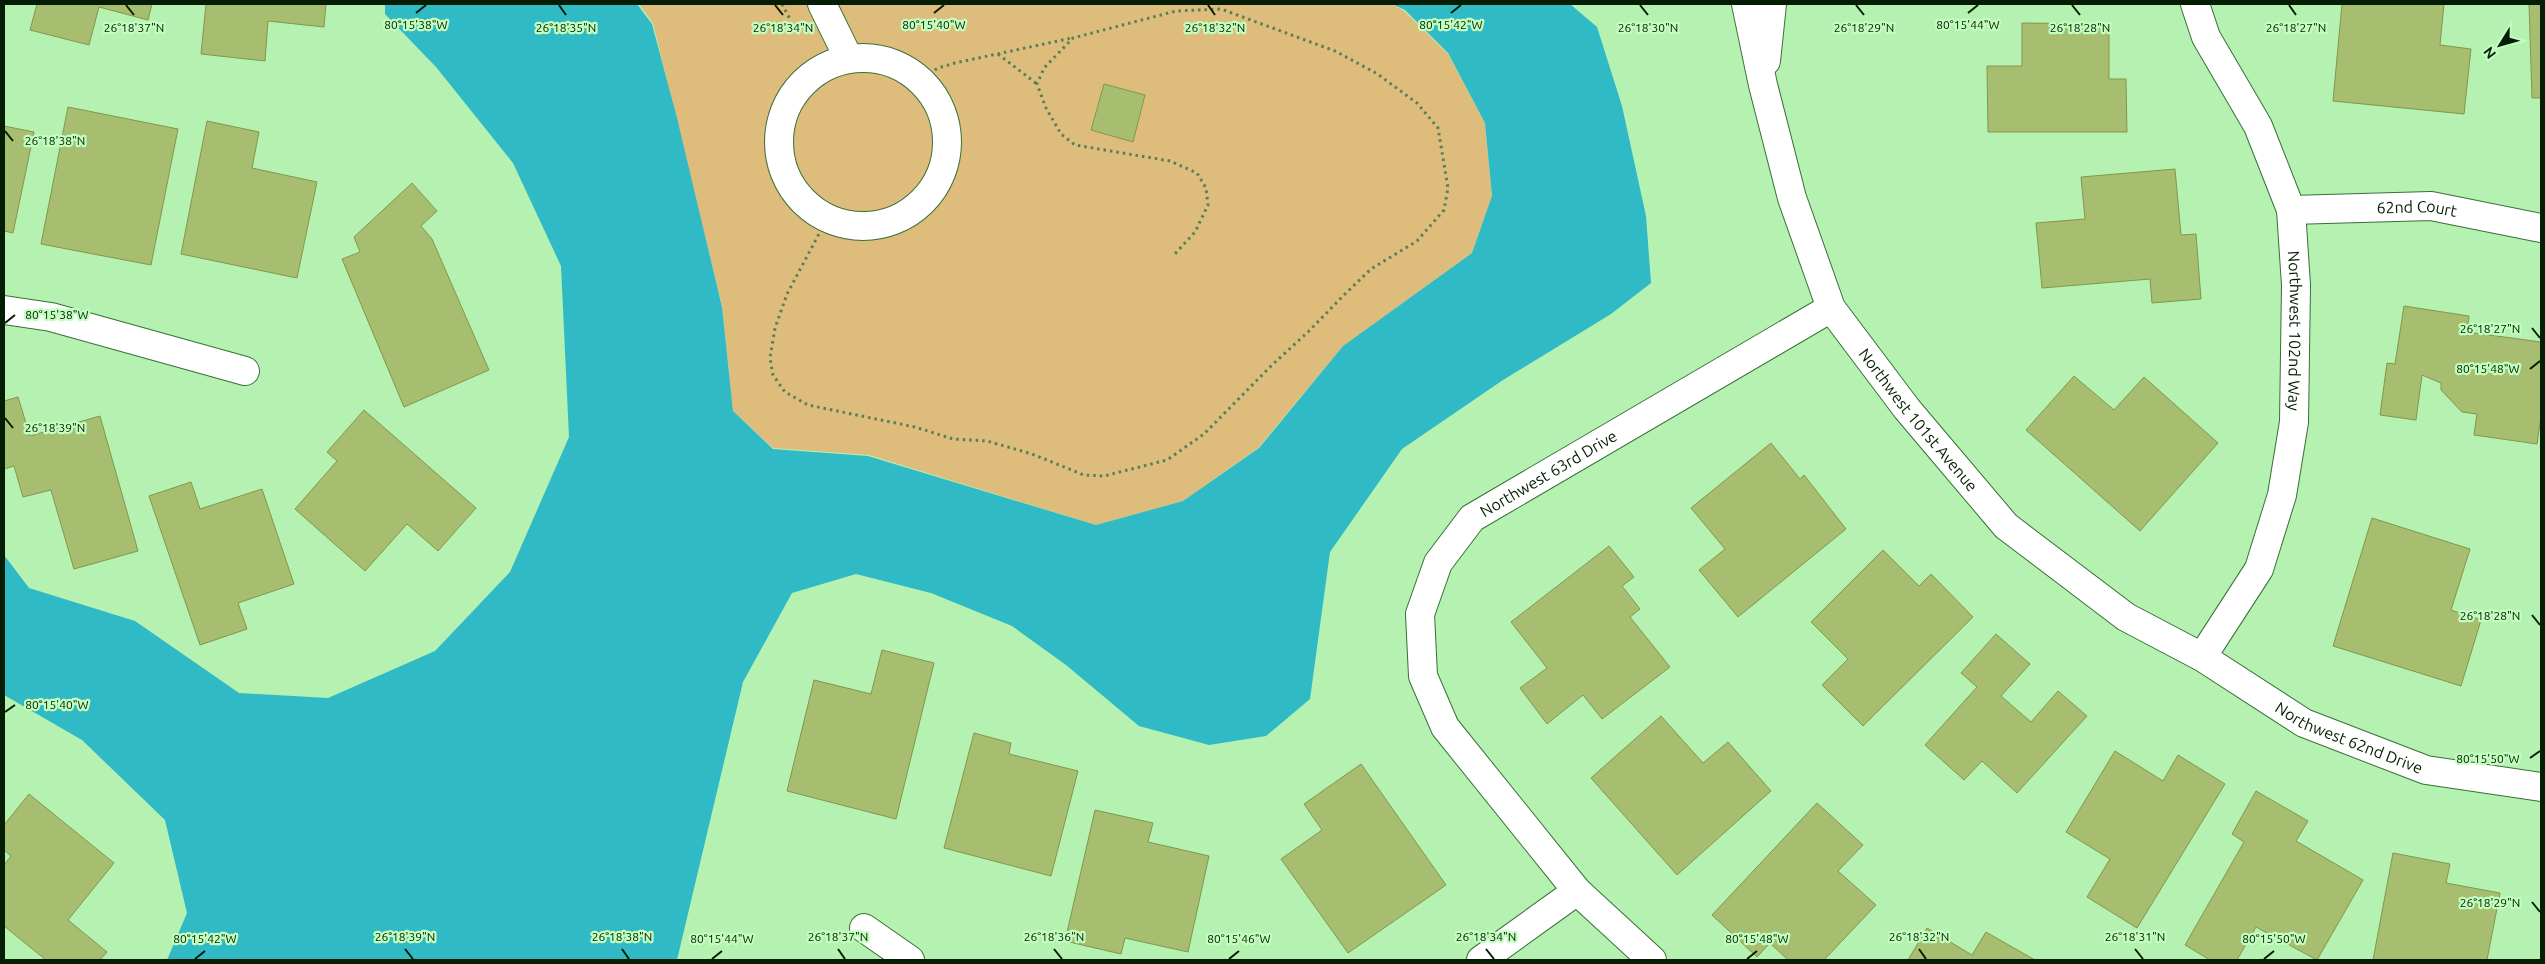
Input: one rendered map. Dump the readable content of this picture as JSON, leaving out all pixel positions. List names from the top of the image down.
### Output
{
  "streets": {
    "street": [
      "62nd Court",
      "Northwest 102nd Way",
      "Northwest 101st Avenue",
      "Northwest 63rd Drive",
      "Northwest 62nd Drive"
    ]
  },
  "crossings": [
    ["62nd Court", "Northwest 102nd Way"],
    ["Northwest 102nd Way", "Northwest 101st Avenue"],
    ["Northwest 102nd Way", "Northwest 62nd Drive"],
    ["Northwest 101st Avenue", "Northwest 63rd Drive"],
    ["Northwest 101st Avenue", "Northwest 62nd Drive"]
  ],
  "north": "bottom left",
  "coordinates": [
    "80°15'40\"W",
    "80°15'44\"W",
    "80°15'38\"W",
    "80°15'42\"W",
    "26°18'37\"N",
    "26°18'35\"N",
    "26°18'34\"N",
    "26°18'32\"N",
    "26°18'30\"N",
    "26°18'29\"N",
    "26°18'28\"N",
    "26°18'27\"N",
    "26°18'38\"N",
    "80°15'48\"W",
    "26°18'39\"N",
    "80°15'50\"W",
    "26°18'36\"N",
    "26°18'31\"N",
    "80°15'46\"W"
  ]
}
